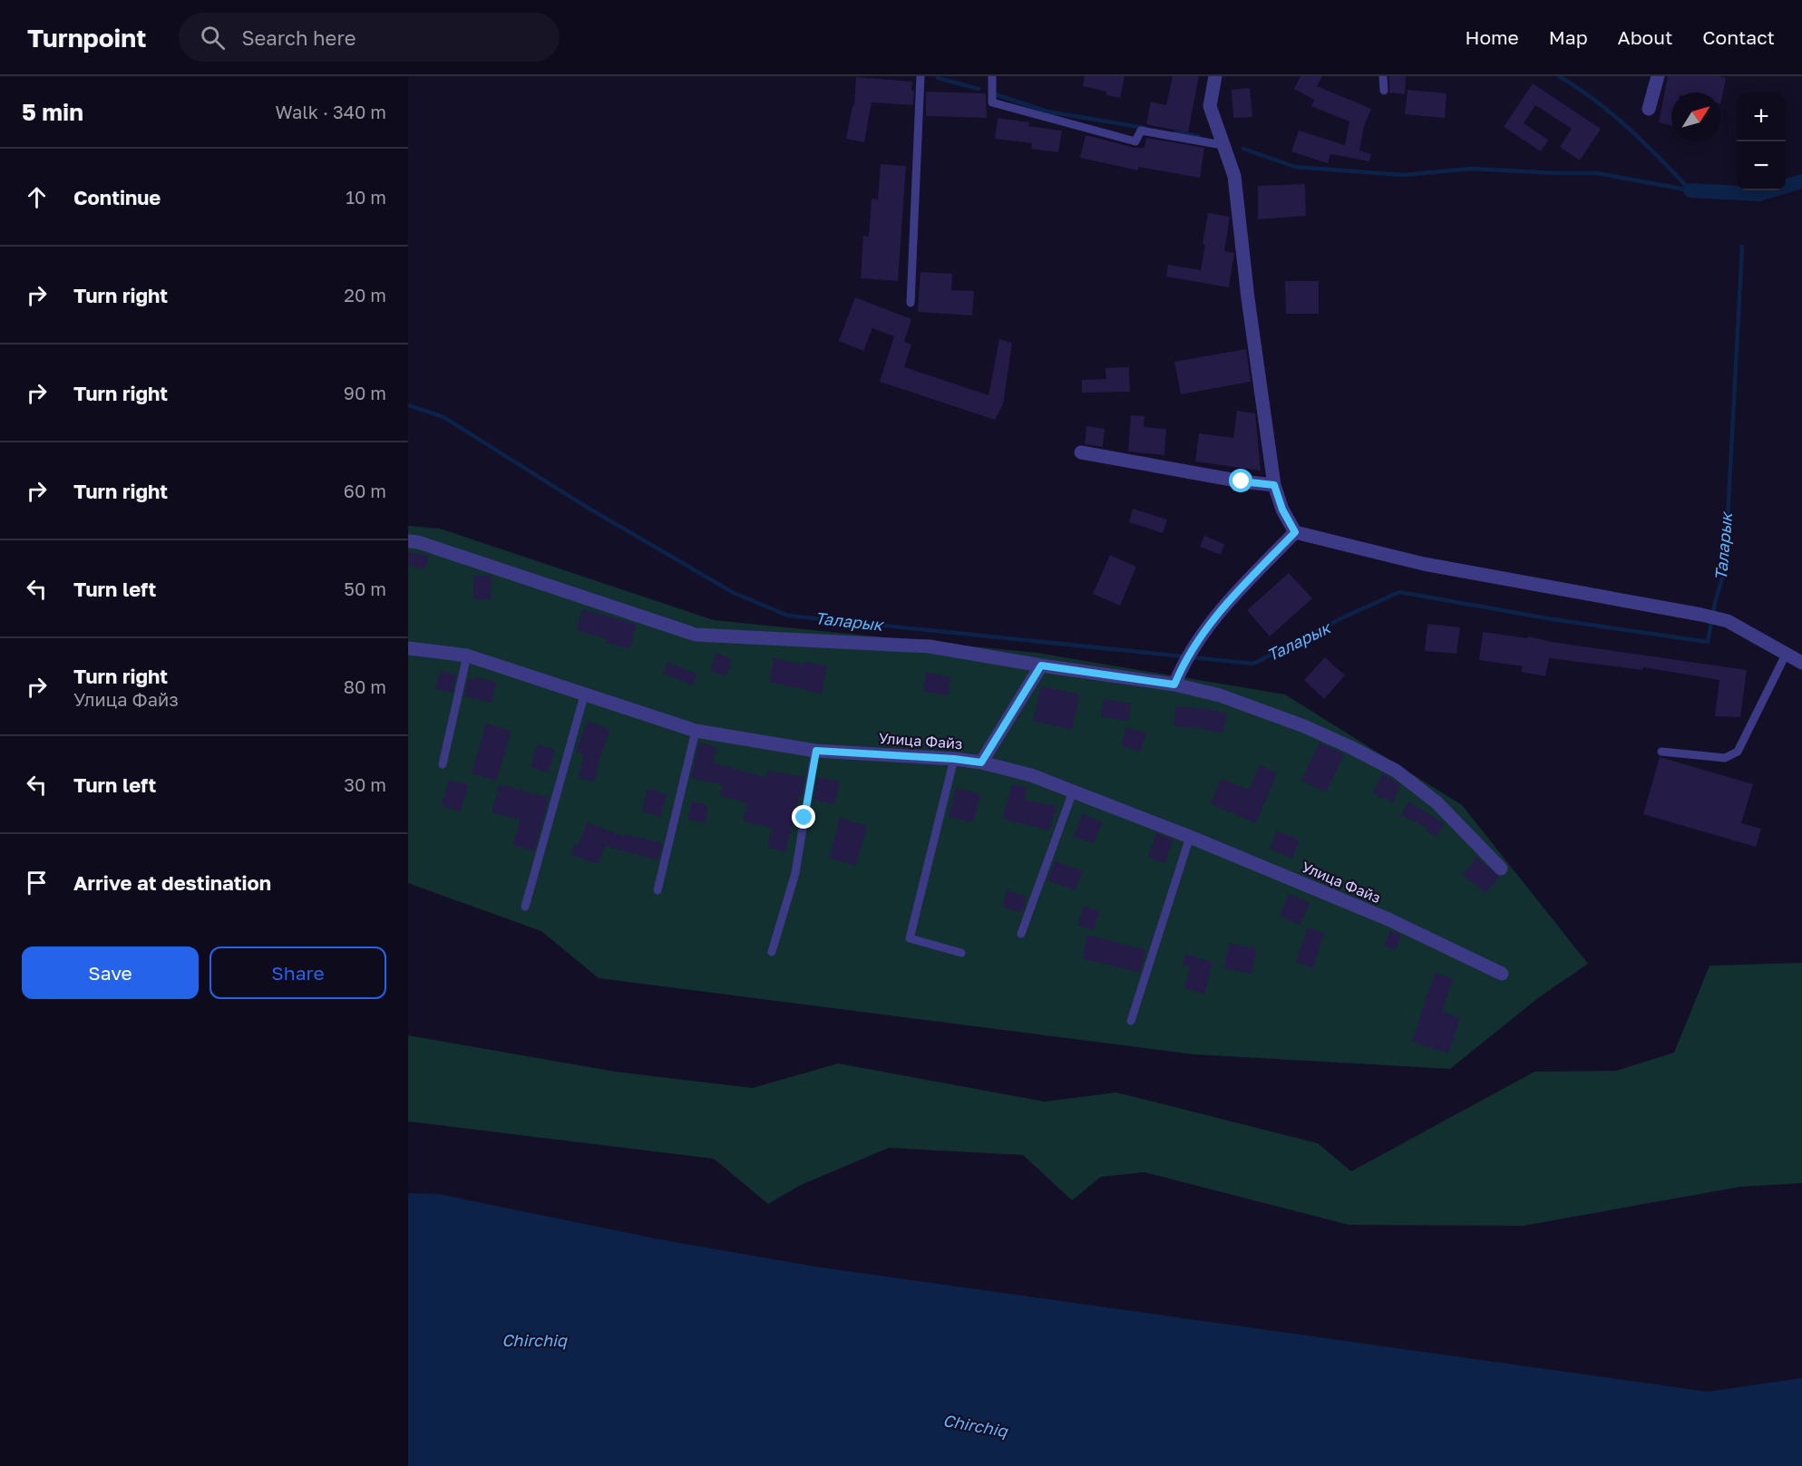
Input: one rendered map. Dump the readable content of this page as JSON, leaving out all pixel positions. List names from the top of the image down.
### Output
{
  "streets": {
    "street": ["Улица Файз"]
  },
  "water": ["Таларык", "Chirchiq"],
  "north": "top right",
  "page": {
    "header": "Turnpoint",
    "search": "Search here",
    "nav": [
      "Home",
      "Map",
      "About",
      "Contact"
    ],
    "heading": ["5 min", "Walk · 340 m"],
    "map_buttons": ["+", "−"],
    "list": [
      ["Continue", "10 m"],
      ["Turn right", "20 m"],
      ["Turn right", "90 m"],
      ["Turn right", "60 m"],
      ["Turn left", "50 m"],
      ["Turn right", "Улица Файз", "80 m"],
      ["Turn left", "30 m"],
      "Arrive at destination"
    ],
    "buttons": ["Save", "Share"]
  }
}
